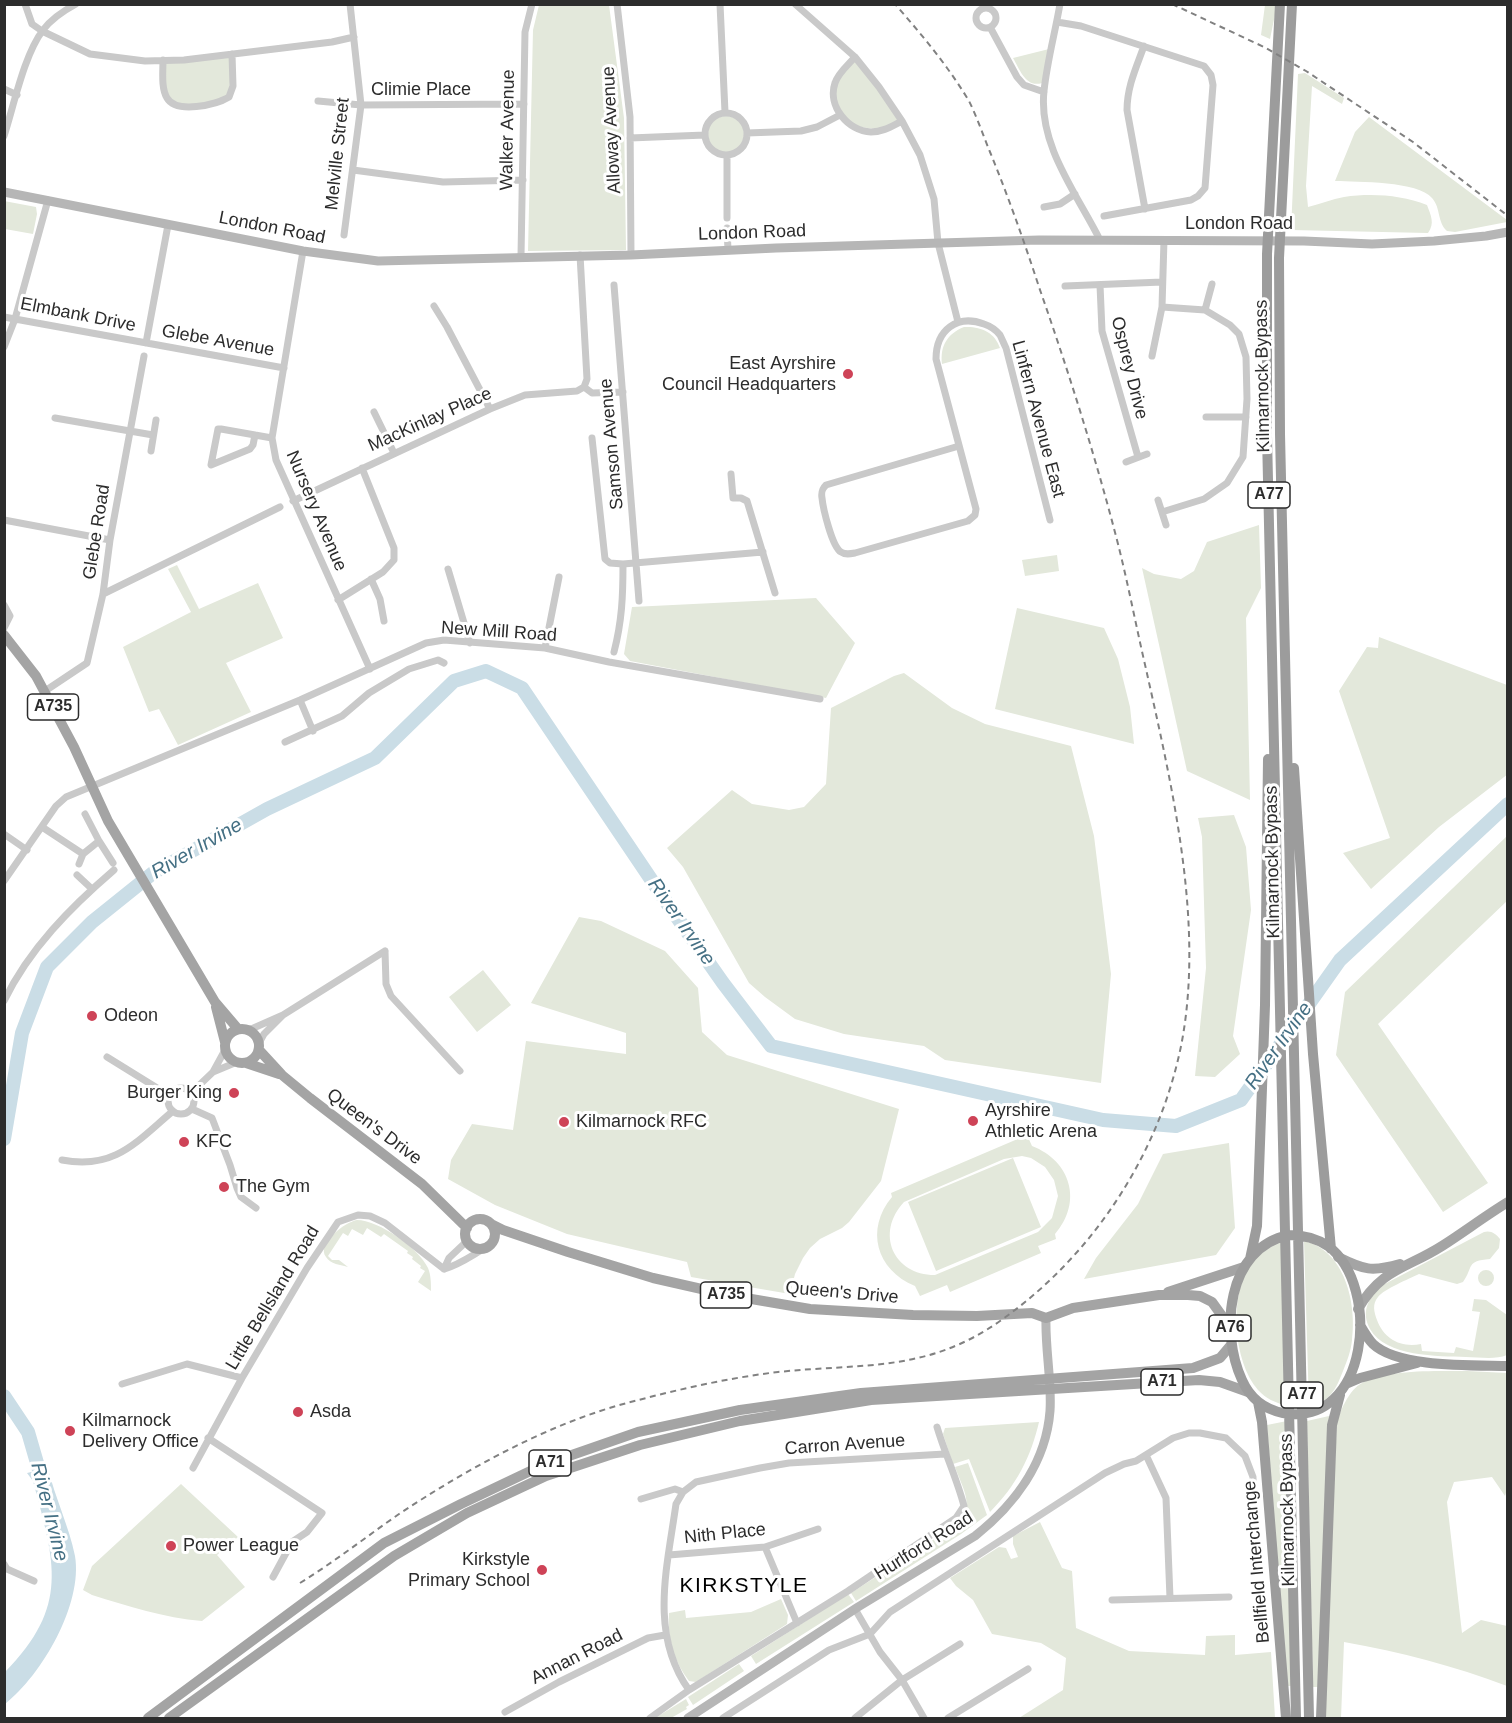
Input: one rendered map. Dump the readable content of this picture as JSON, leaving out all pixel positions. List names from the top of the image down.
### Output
{
  "streets": {
    "highway": [
      "Kilmarnock Bypass",
      "A77",
      "A76",
      "Bellfield Interchange"
    ],
    "main road": [
      "London Road",
      "A735",
      "Queen's Drive",
      "A71",
      "Hurlford Road"
    ],
    "street": [
      "Climie Place",
      "Walker Avenue",
      "Alloway Avenue",
      "Melville Street",
      "Elmbank Drive",
      "Glebe Avenue",
      "Osprey Drive",
      "Linfern Avenue East",
      "MacKinlay Place",
      "Samson Avenue",
      "Nursery Avenue",
      "Glebe Road",
      "New Mill Road",
      "Little Bellsland Road",
      "Carron Avenue",
      "Nith Place",
      "Annan Road"
    ]
  },
  "crossings": [
    ["Climie Place", "Walker Avenue"],
    ["Climie Place", "Melville Street"],
    ["Walker Avenue", "London Road"],
    ["Alloway Avenue", "London Road"],
    ["London Road", "Samson Avenue"],
    ["London Road", "Nursery Avenue"],
    ["Elmbank Drive", "Glebe Avenue"],
    ["Glebe Avenue", "Nursery Avenue"],
    ["Kilmarnock Bypass", "A77"],
    ["MacKinlay Place", "Samson Avenue"],
    ["MacKinlay Place", "Nursery Avenue"],
    ["A77", "A76"],
    ["A77", "A71"],
    ["A77", "Bellfield Interchange"],
    ["Nursery Avenue", "New Mill Road"],
    ["Glebe Road", "A735"],
    ["New Mill Road", "A735"],
    ["A735", "Queen's Drive"],
    ["Queen's Drive", "Hurlford Road"],
    ["A76", "A71"],
    ["A76", "Bellfield Interchange"],
    ["A71", "Bellfield Interchange"],
    ["Carron Avenue", "Hurlford Road"]
  ],
  "districts": ["KIRKSTYLE"],
  "water": ["River Irvine"],
  "places": [
    "East Ayrshire Council Headquarters",
    "Odeon",
    "Burger King",
    "Ayrshire Athletic Arena",
    "Kilmarnock RFC",
    "KFC",
    "The Gym",
    "Asda",
    "Kilmarnock Delivery Office",
    "Power League",
    "Kirkstyle Primary School"
  ]
}
